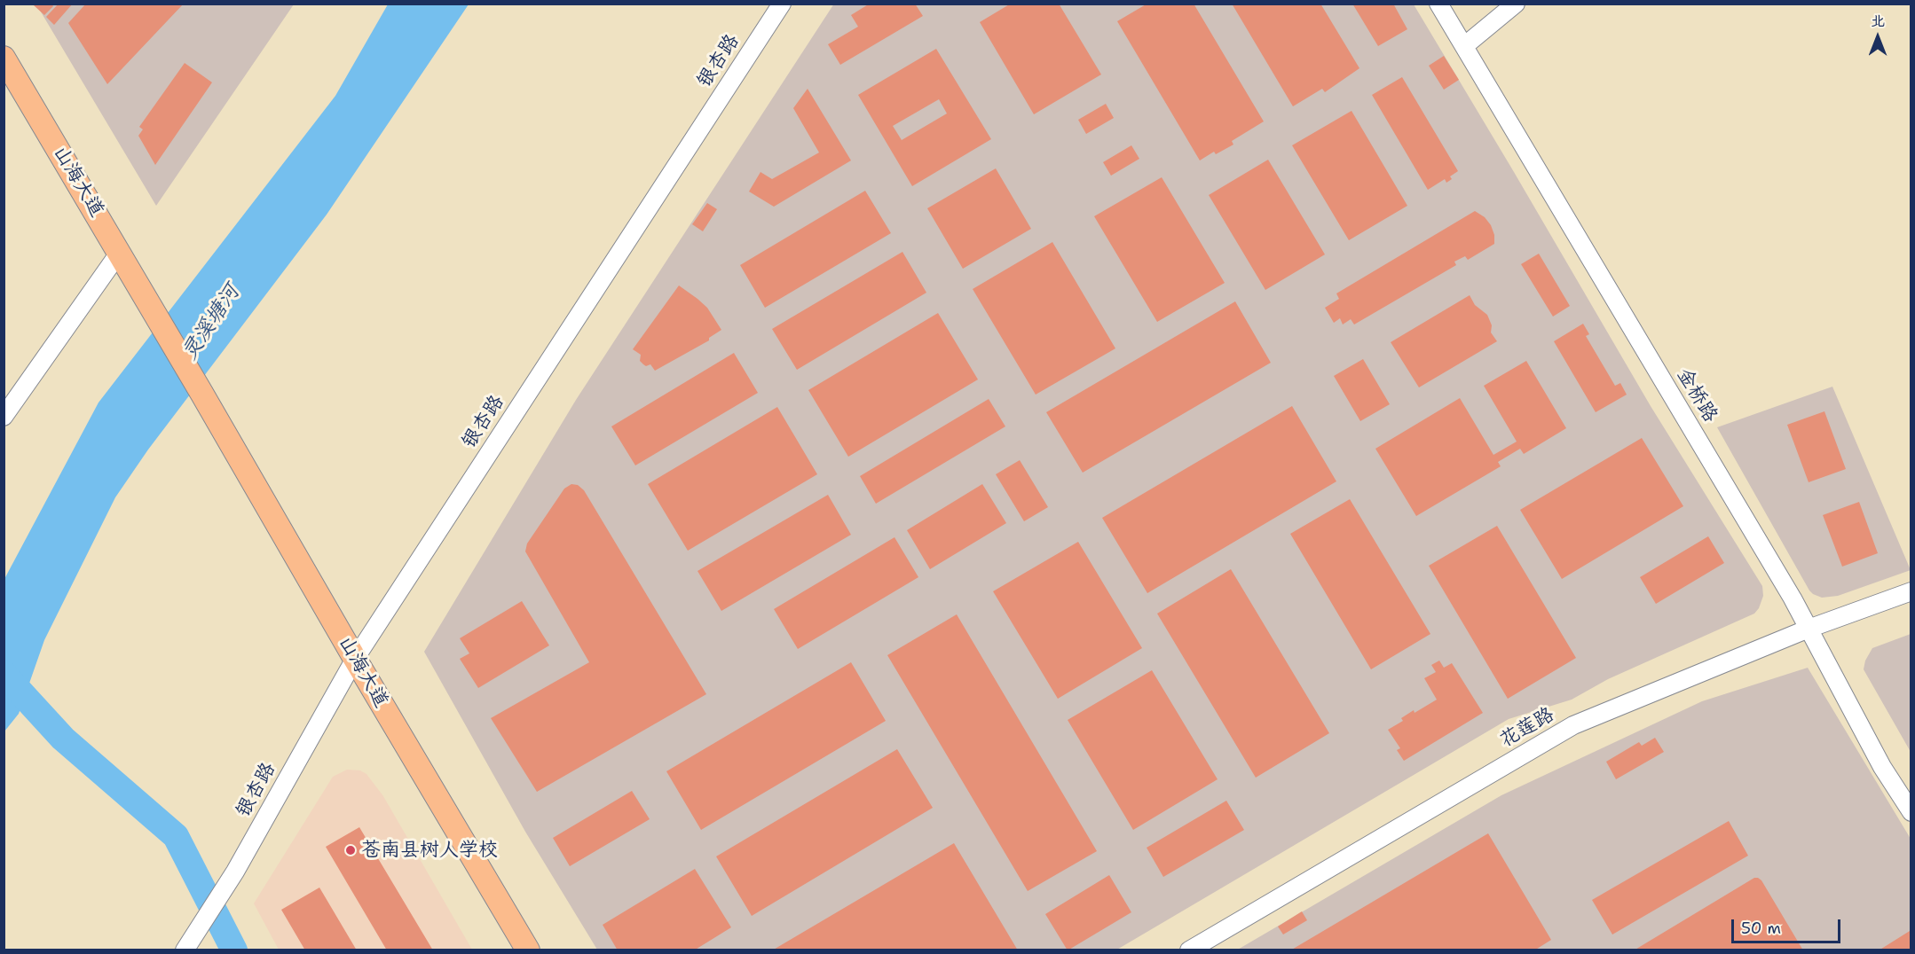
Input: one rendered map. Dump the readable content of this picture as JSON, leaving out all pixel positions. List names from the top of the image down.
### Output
{
  "streets": {
    "main road": ["山海大道"],
    "street": ["银杏路", "金桥路", "花莲路"]
  },
  "crossings": [
    ["银杏路", "山海大道"],
    ["金桥路", "花莲路"]
  ],
  "water": ["灵溪塘河"],
  "places": ["苍南县树人学校"],
  "scale_bar": "50 m",
  "north": "top"
}
